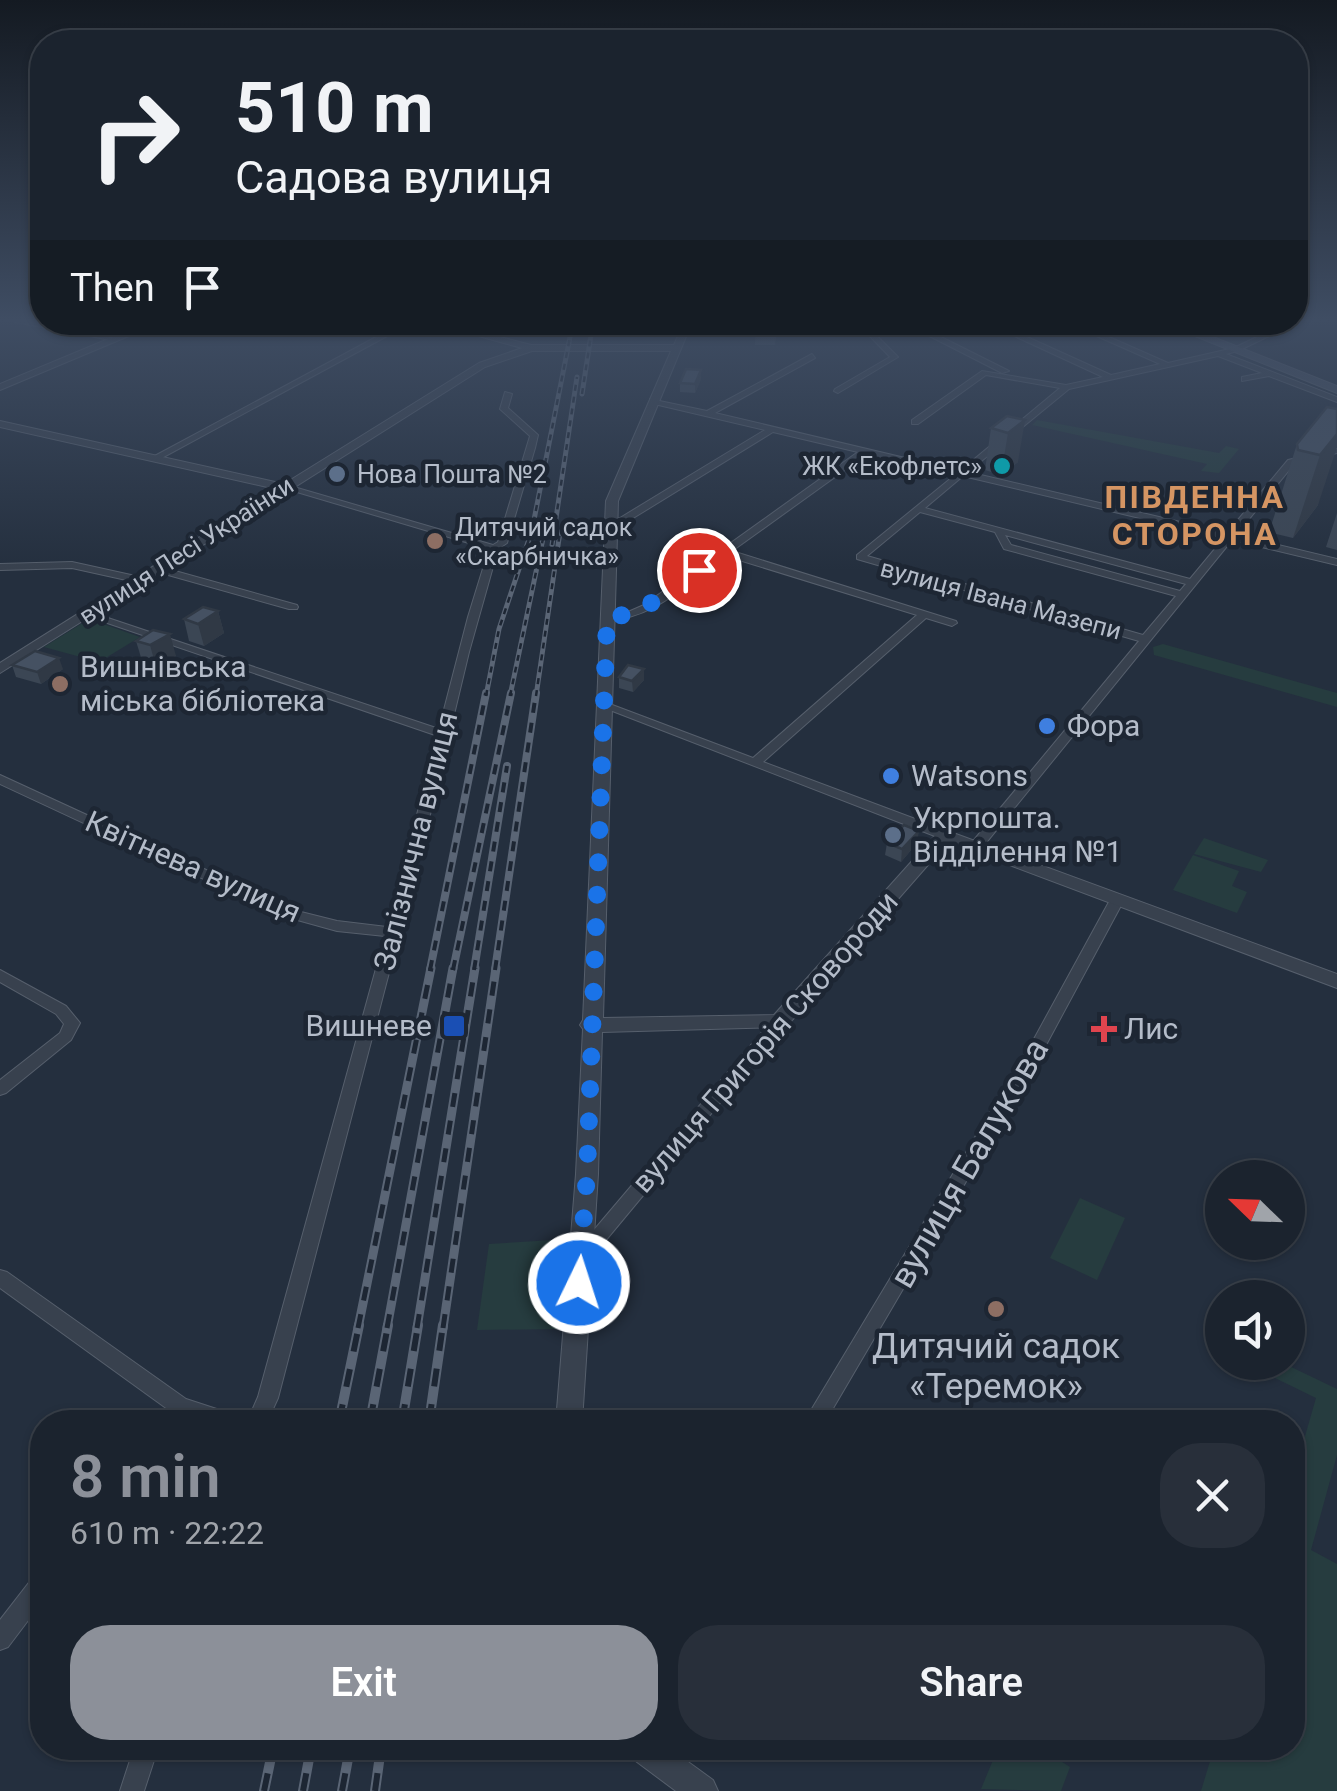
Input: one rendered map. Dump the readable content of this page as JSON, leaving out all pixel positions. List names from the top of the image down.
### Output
{
  "streets": {
    "street": [
      "вулиця Лесі Українки",
      "вулиця Івана Мазепи",
      "Залізнична вулиця",
      "Квітнева вулиця",
      "вулиця Григорія Сковороди",
      "вулиця Балукова"
    ]
  },
  "crossings": [
    ["Залізнична вулиця", "Квітнева вулиця"]
  ],
  "districts": ["ПІВДЕННА СТОРОНА"],
  "places": {
    "other": [
      "ЖК «Екофлетс»",
      "Нова Пошта №2",
      "Дитячий садок «Скарбничка»",
      "Вишнівська міська бібліотека",
      "Фора",
      "Watsons",
      "Укрпошта. Відділення №1",
      "Дитячий садок «Теремок»"
    ],
    "transit": ["Вишневе"],
    "health": ["Лис"]
  },
  "north": "top left",
  "page": {
    "turn": ["510 m", "Садова вулиця"],
    "then": "Then",
    "heading": ["8 min", "610 m · 22:22"],
    "buttons": ["Exit", "Share"]
  }
}
